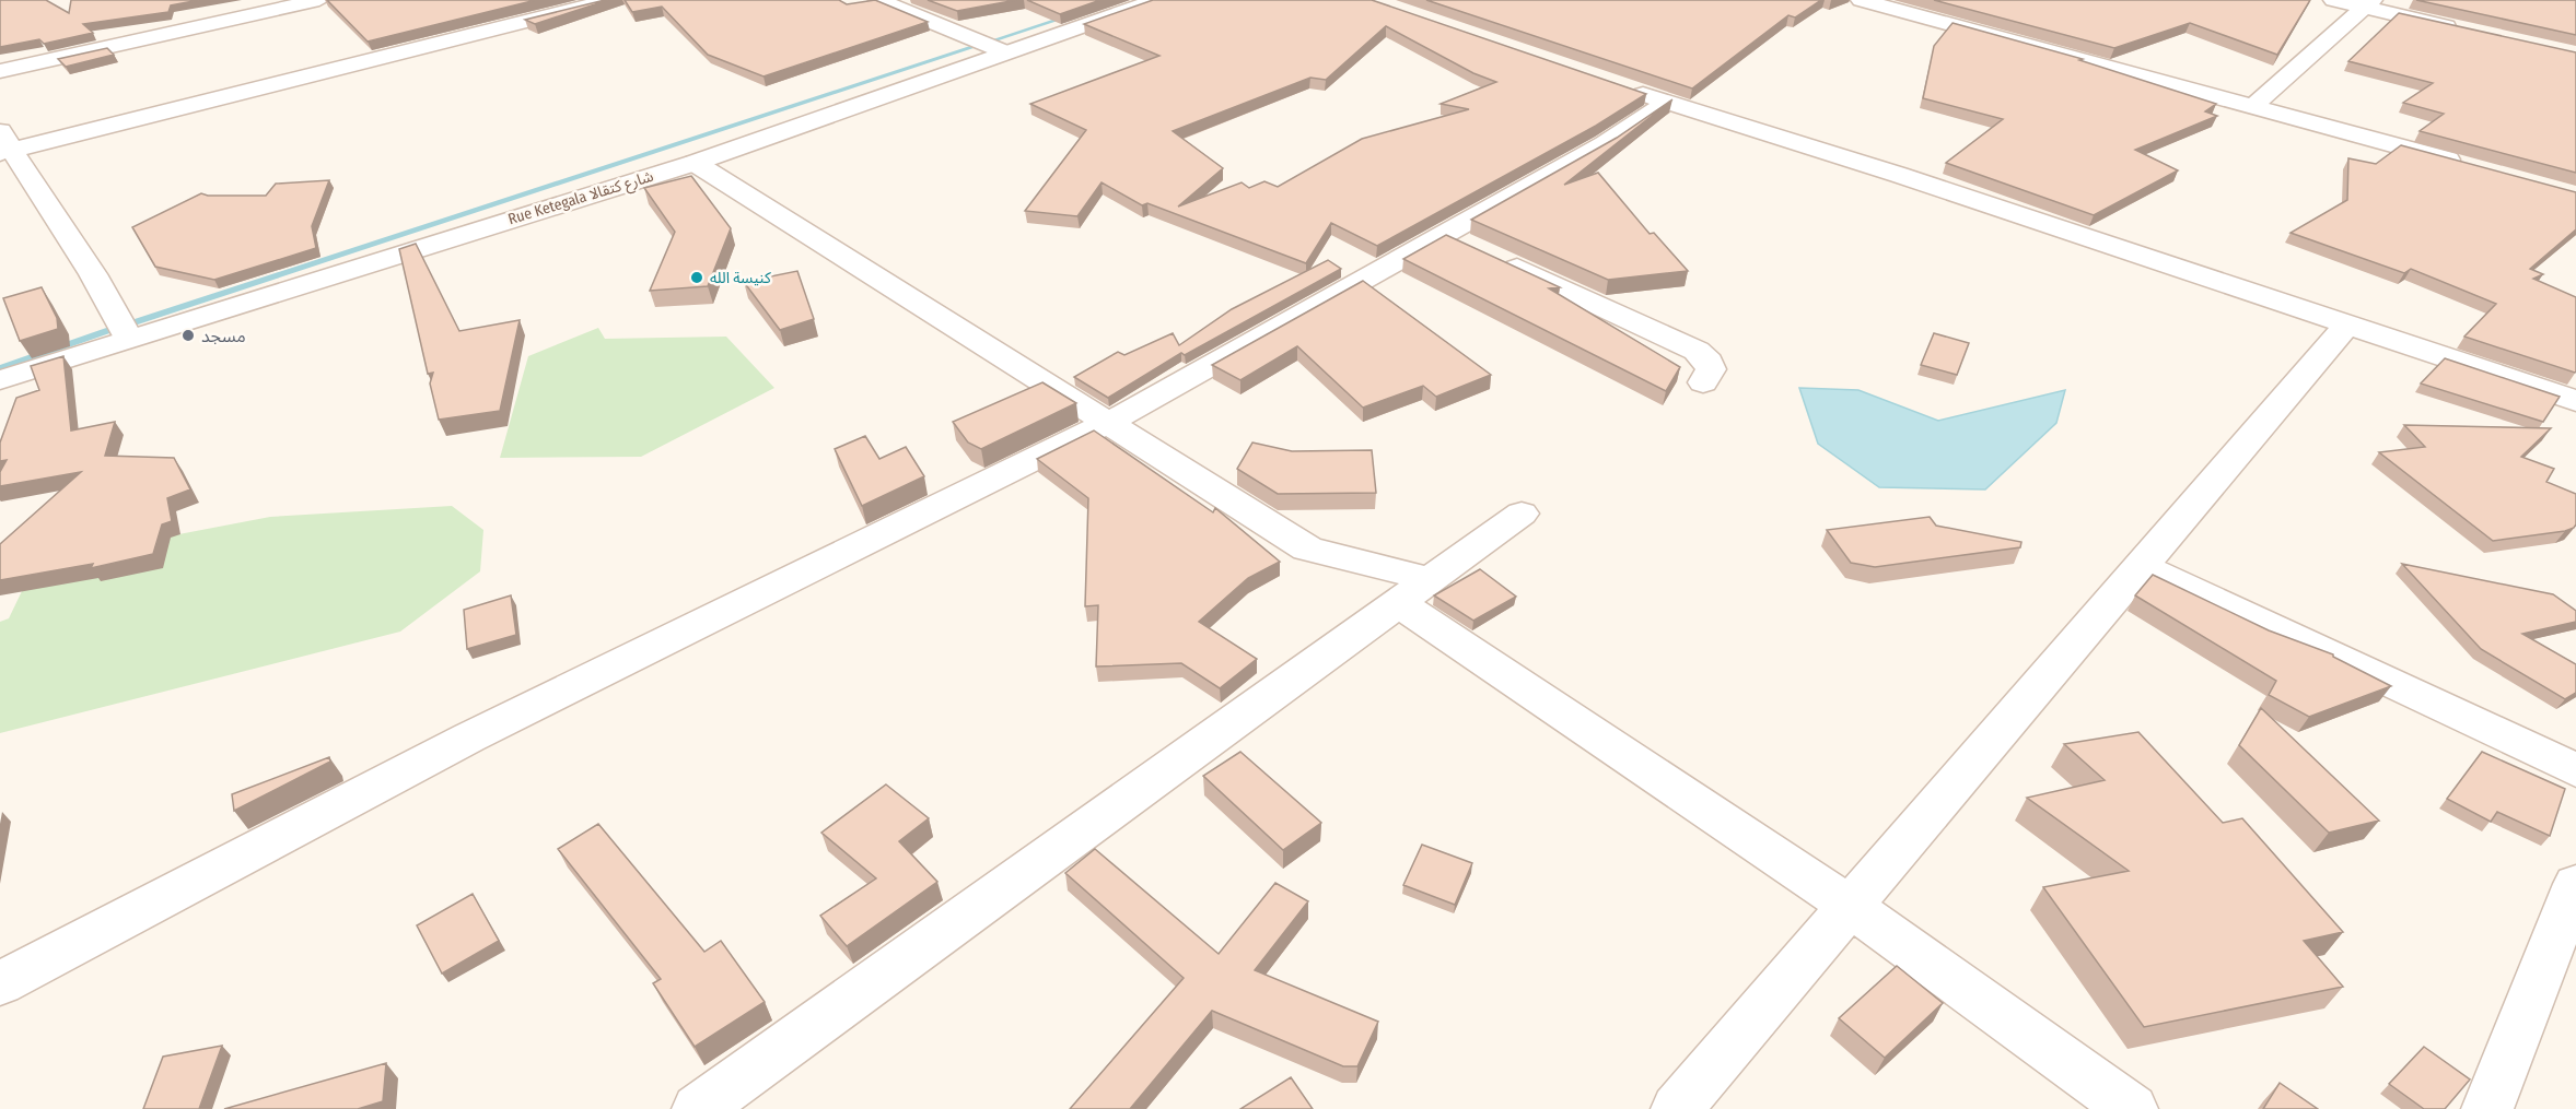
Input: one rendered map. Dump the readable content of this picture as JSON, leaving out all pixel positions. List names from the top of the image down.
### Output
{
  "streets": {
    "street": ["Rue Ketegala شارع كتقالا"]
  },
  "places": ["كنيسة الله", "مسجد"]
}
